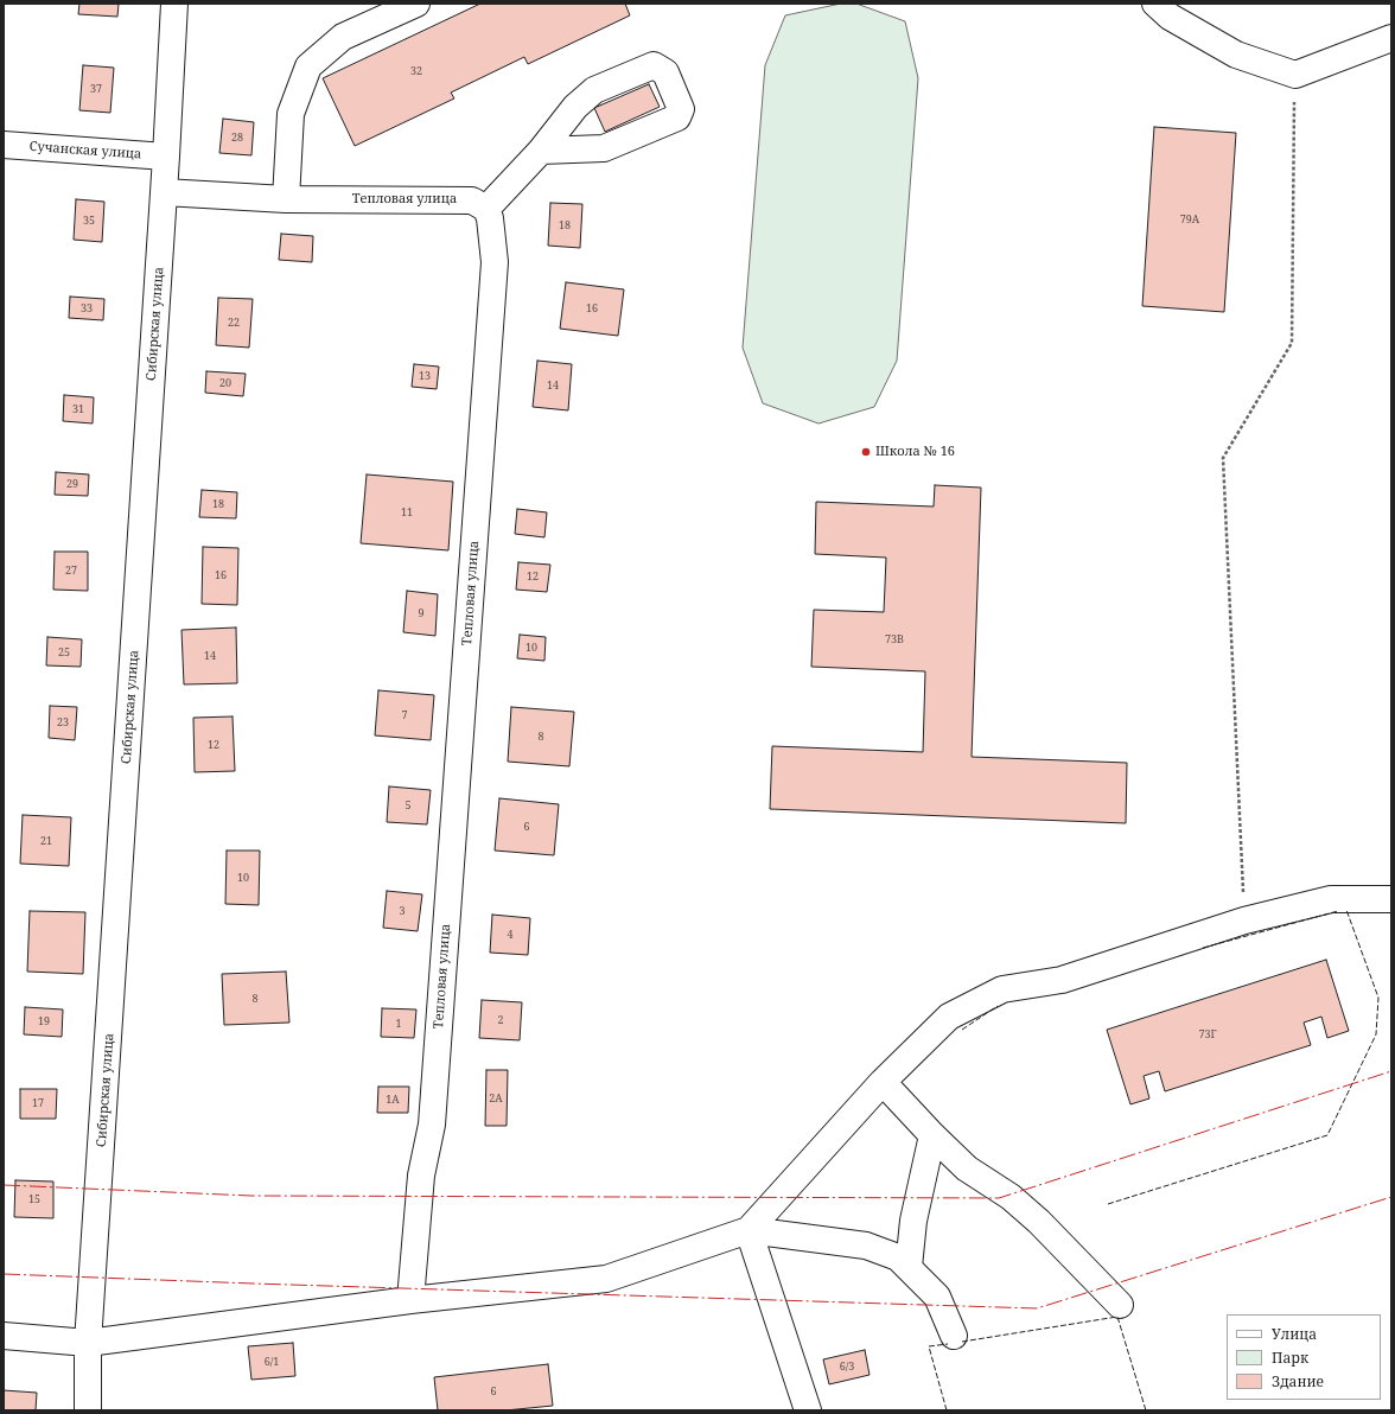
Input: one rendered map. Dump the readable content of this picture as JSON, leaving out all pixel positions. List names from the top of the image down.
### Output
{
  "streets": {
    "street": ["Сучанская улица", "Тепловая улица", "Сибирская улица"]
  },
  "crossings": [
    ["Сучанская улица", "Сибирская улица"],
    ["Тепловая улица", "Сибирская улица"]
  ],
  "places": ["Школа № 16"],
  "house_numbers": [
    "32",
    "37",
    "28",
    "79А",
    "35",
    "18",
    "33",
    "16",
    "22",
    "13",
    "20",
    "14",
    "31",
    "29",
    "18",
    "11",
    "27",
    "16",
    "12",
    "9",
    "73В",
    "10",
    "25",
    "14",
    "7",
    "23",
    "8",
    "12",
    "5",
    "6",
    "21",
    "10",
    "3",
    "4",
    "8",
    "2",
    "19",
    "1",
    "73Г",
    "2А",
    "1А",
    "17",
    "15",
    "6/1",
    "6/3",
    "6"
  ],
  "legend": ["Улица", "Парк", "Здание"]
}
